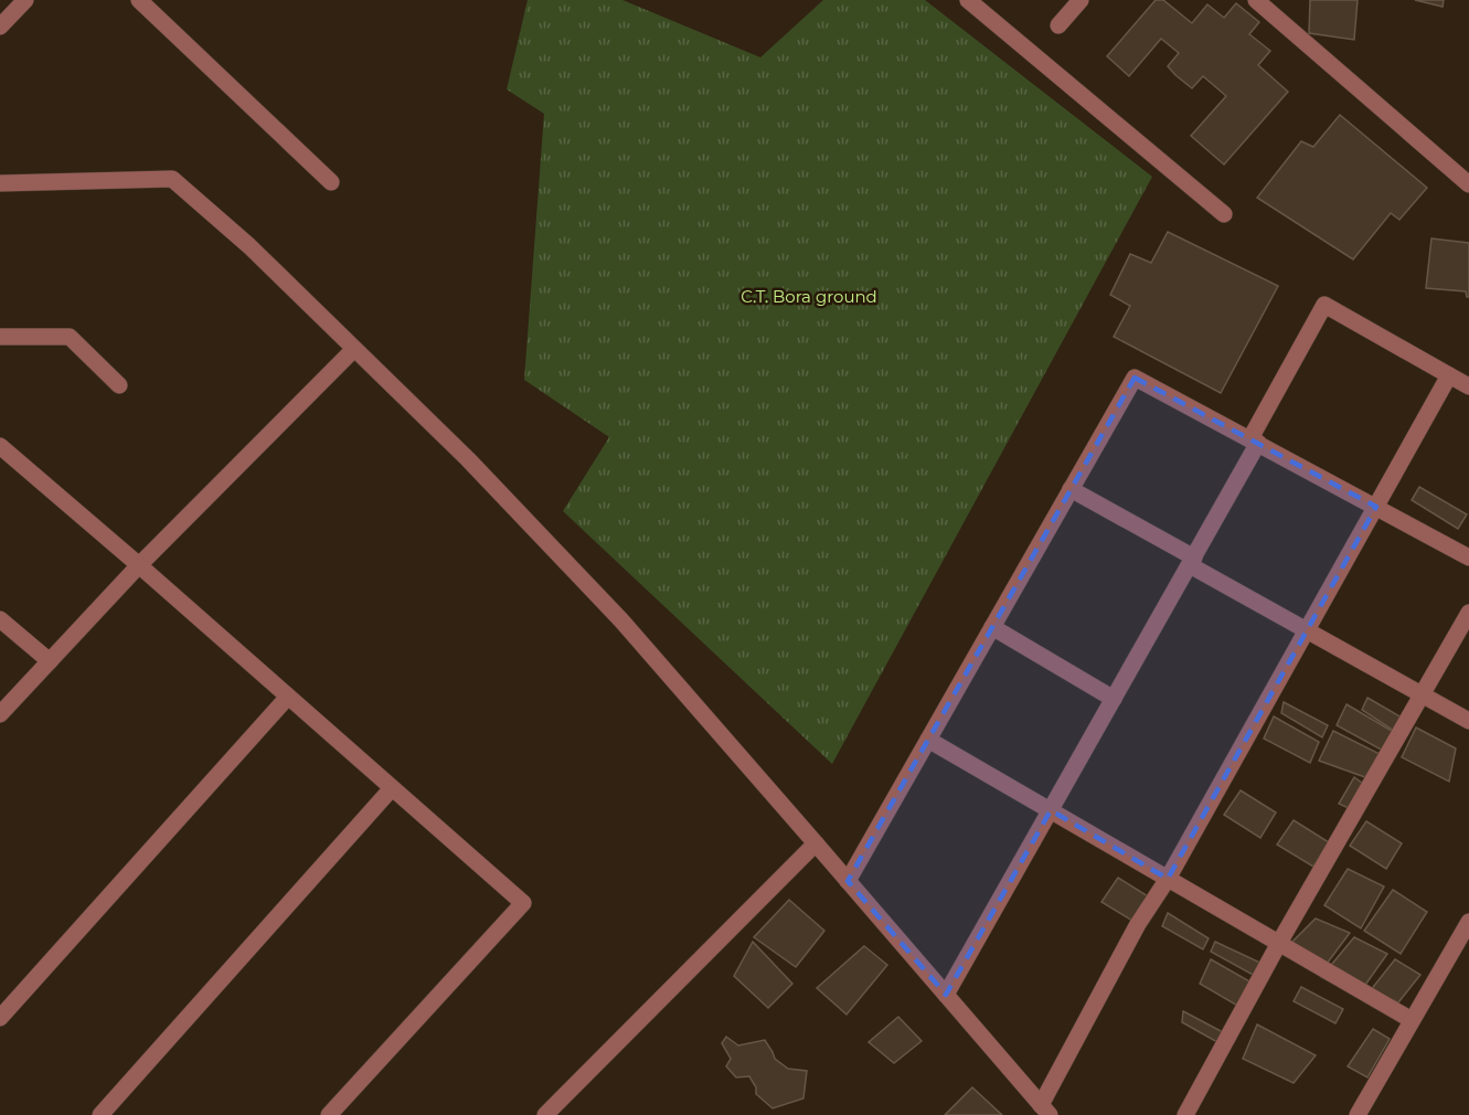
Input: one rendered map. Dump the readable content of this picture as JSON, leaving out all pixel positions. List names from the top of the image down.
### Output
{
  "parks": ["C.T. Bora ground"]
}
